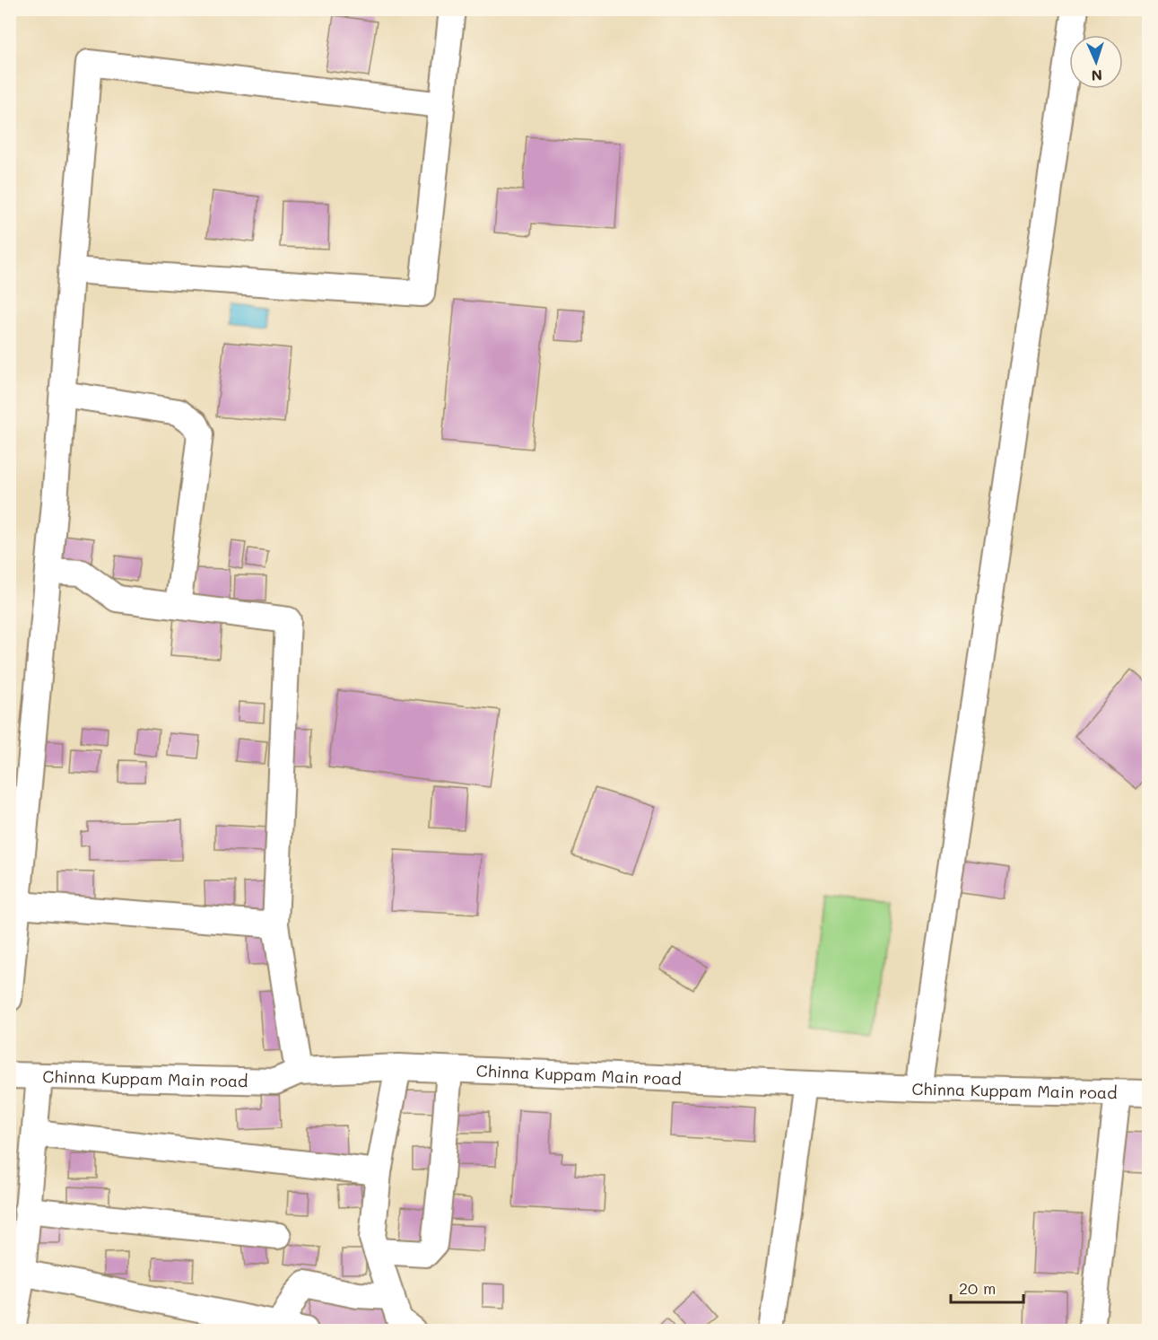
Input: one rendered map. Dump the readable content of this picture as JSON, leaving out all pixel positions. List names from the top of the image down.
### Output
{
  "streets": {
    "street": ["Chinna Kuppam Main road"]
  },
  "scale_bar": "20 m",
  "north": "bottom"
}
